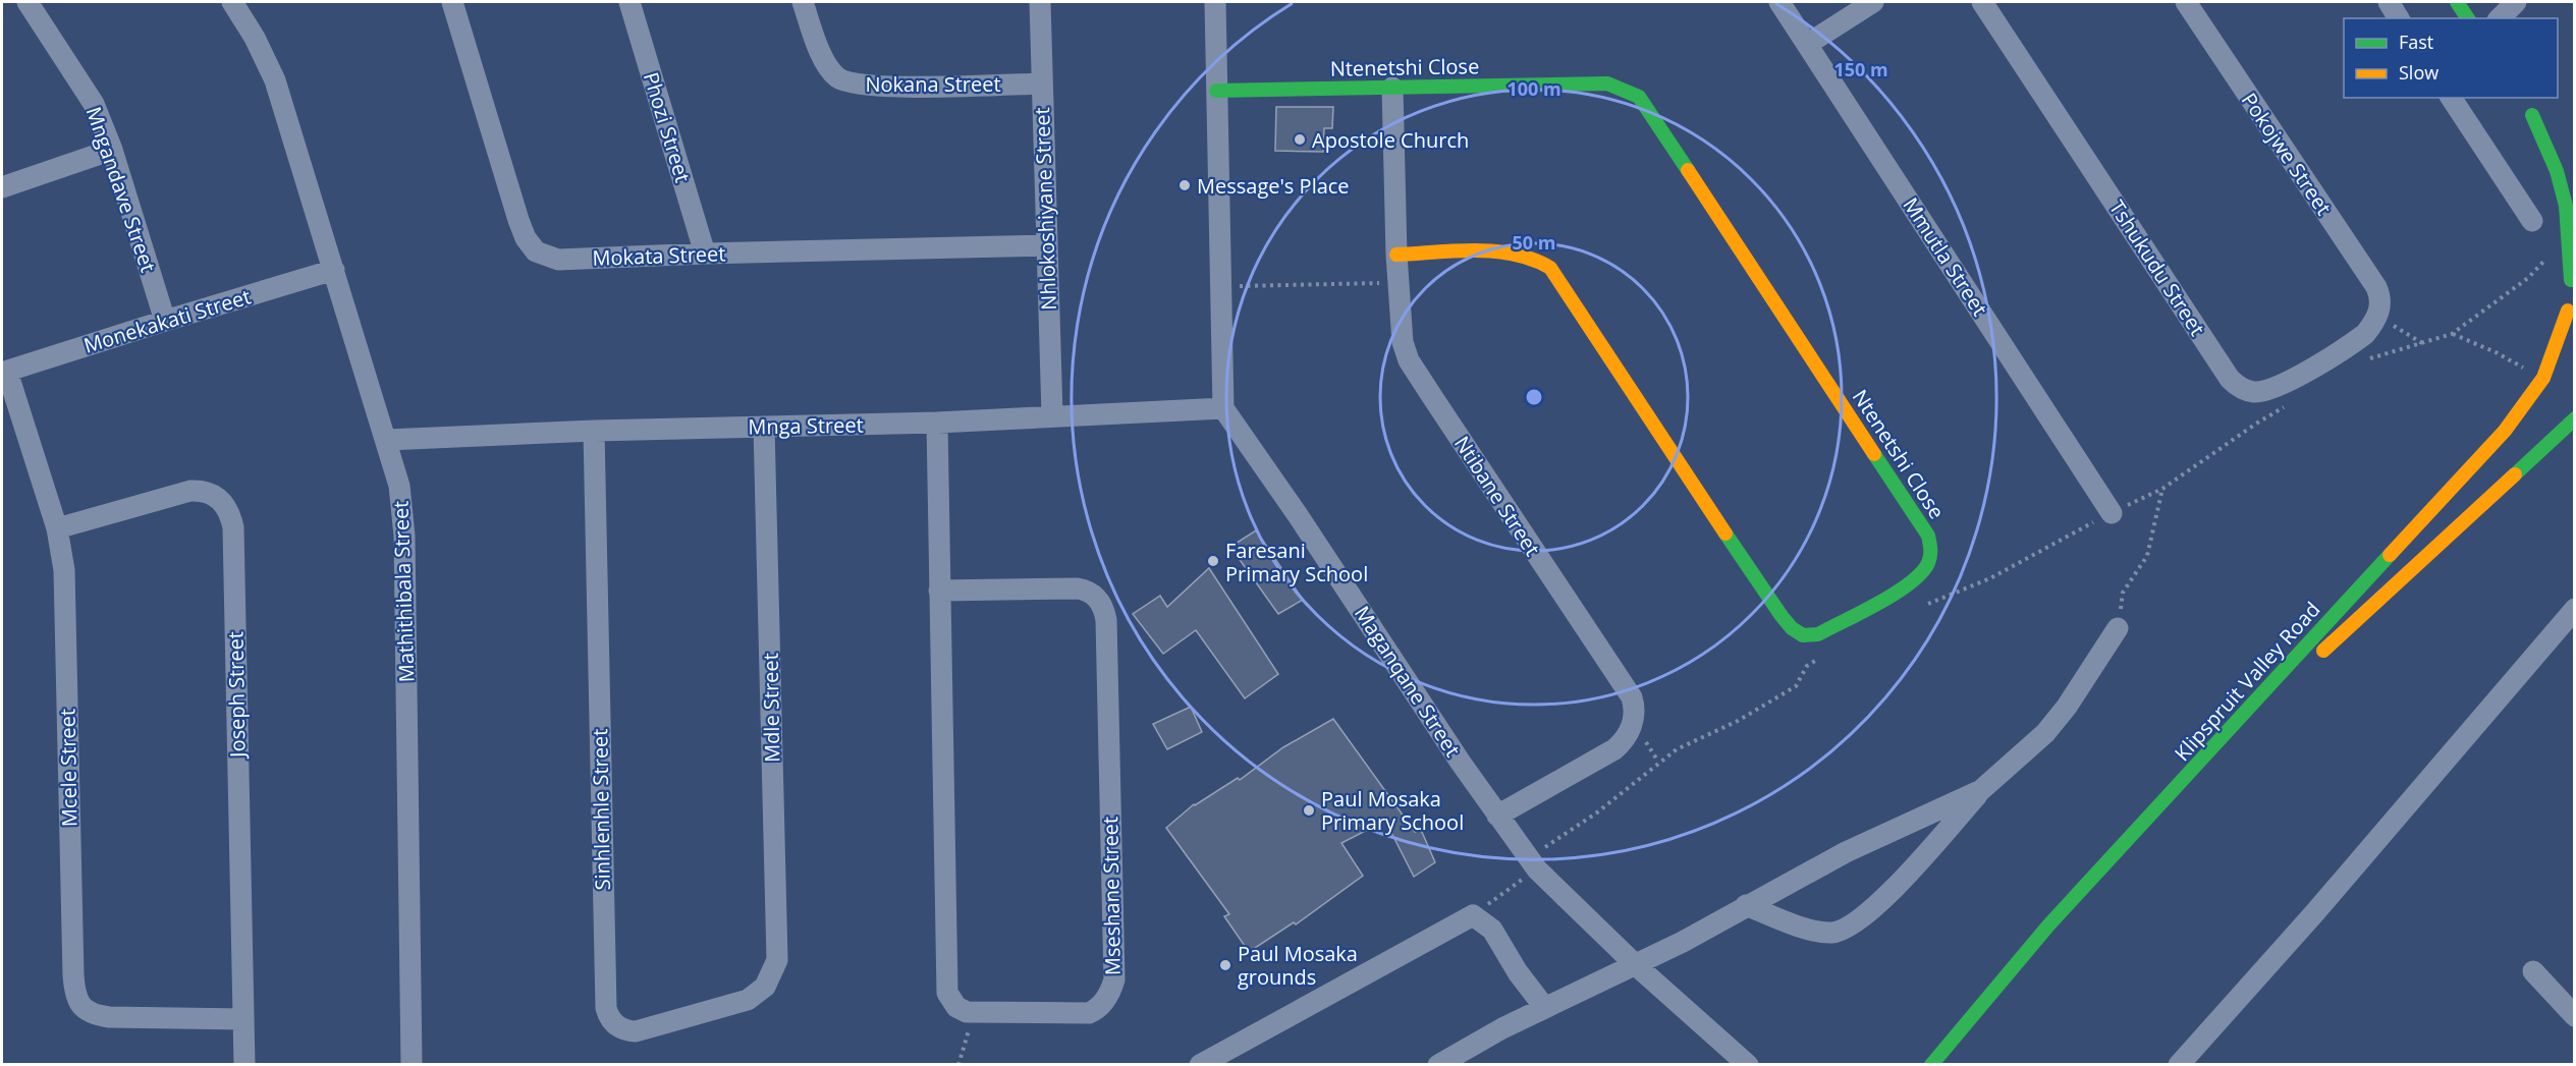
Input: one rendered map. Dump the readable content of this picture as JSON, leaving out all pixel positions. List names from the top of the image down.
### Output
{
  "streets": {
    "street": [
      "Ntenetshi Close",
      "Nokana Street",
      "Phozi Street",
      "Pokojwe Street",
      "Mngandave Street",
      "Nhlokoshiyane Street",
      "Mokata Street",
      "Mmutla Street",
      "Tshukudu Street",
      "Monekakati Street",
      "Mnga Street",
      "Ntibane Street",
      "Mathithibala Street",
      "Maganqane Street",
      "Klipspruit Valley Road",
      "Joseph Street",
      "Mdle Street",
      "Mcele Street",
      "Sinhlenhle Street",
      "Mseshane Street"
    ]
  },
  "crossings": [
    ["Ntenetshi Close", "Ntibane Street"],
    ["Nokana Street", "Nhlokoshiyane Street"],
    ["Phozi Street", "Mokata Street"],
    ["Pokojwe Street", "Tshukudu Street"],
    ["Mngandave Street", "Monekakati Street"],
    ["Nhlokoshiyane Street", "Mokata Street"],
    ["Nhlokoshiyane Street", "Mnga Street"],
    ["Monekakati Street", "Mathithibala Street"],
    ["Monekakati Street", "Mcele Street"],
    ["Mnga Street", "Mathithibala Street"],
    ["Mnga Street", "Maganqane Street"],
    ["Mnga Street", "Mdle Street"],
    ["Mnga Street", "Sinhlenhle Street"],
    ["Ntibane Street", "Maganqane Street"],
    ["Joseph Street", "Mcele Street"],
    ["Mdle Street", "Sinhlenhle Street"]
  ],
  "places": [
    "Apostole Church",
    "Message's Place",
    "Faresani Primary School",
    "Paul Mosaka Primary School",
    "Paul Mosaka grounds"
  ],
  "legend": ["Fast", "Slow"],
  "rings": ["150 m", "100 m", "50 m"]
}
